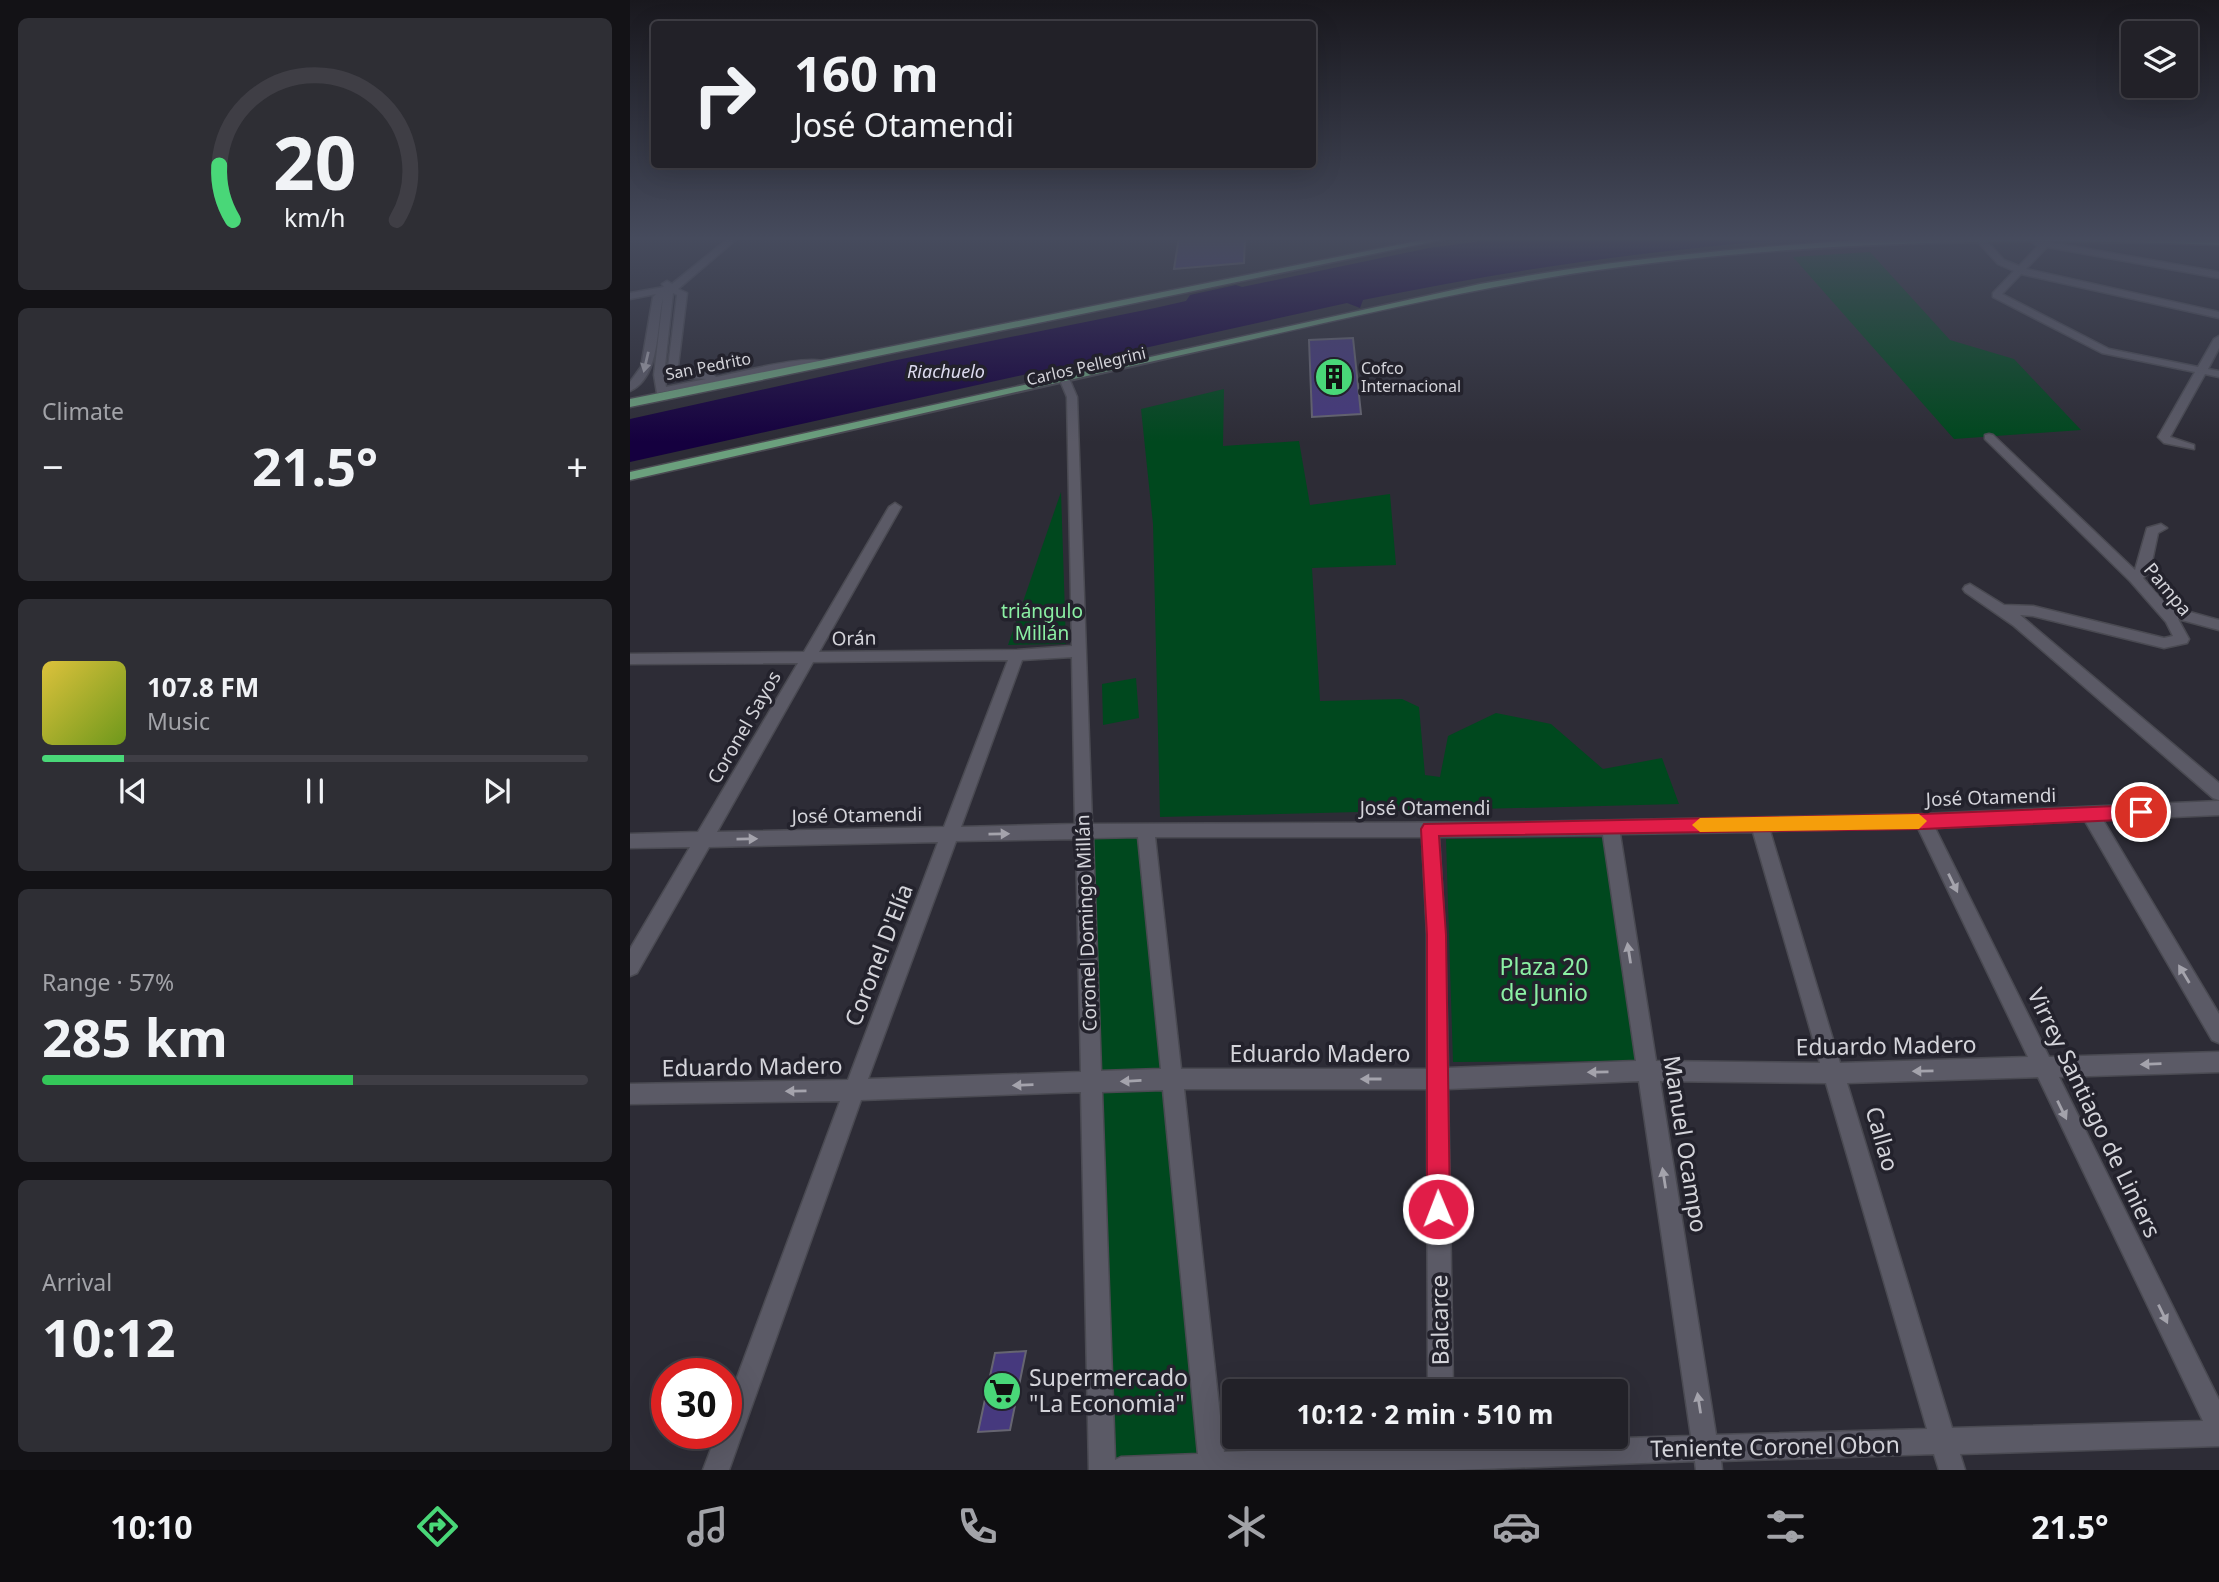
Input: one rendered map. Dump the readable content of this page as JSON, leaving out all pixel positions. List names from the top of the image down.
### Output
{
  "streets": {
    "main road": ["Carlos Pellegrini"],
    "street": [
      "San Pedrito",
      "Pampa",
      "Orán",
      "Coronel Sayos",
      "José Otamendi",
      "Coronel Domingo Millán",
      "Coronel D'Elía",
      "Eduardo Madero",
      "Virrey Santiago de Liniers",
      "Callao",
      "Manuel Ocampo",
      "Balcarce",
      "Teniente Coronel Obon"
    ]
  },
  "crossings": [
    ["Carlos Pellegrini", "Coronel Domingo Millán"],
    ["Orán", "Coronel Sayos"],
    ["Orán", "Coronel Domingo Millán"],
    ["Orán", "Coronel D'Elía"],
    ["Coronel Sayos", "José Otamendi"],
    ["José Otamendi", "Coronel Domingo Millán"],
    ["José Otamendi", "Coronel D'Elía"],
    ["José Otamendi", "Virrey Santiago de Liniers"],
    ["José Otamendi", "Callao"],
    ["José Otamendi", "Manuel Ocampo"],
    ["José Otamendi", "Balcarce"],
    ["Coronel Domingo Millán", "Eduardo Madero"],
    ["Coronel D'Elía", "Eduardo Madero"],
    ["Eduardo Madero", "Virrey Santiago de Liniers"],
    ["Eduardo Madero", "Callao"],
    ["Eduardo Madero", "Manuel Ocampo"],
    ["Eduardo Madero", "Balcarce"],
    ["Callao", "Teniente Coronel Obon"],
    ["Manuel Ocampo", "Teniente Coronel Obon"]
  ],
  "one_way": ["Eduardo Madero", "Virrey Santiago de Liniers", "Manuel Ocampo"],
  "water": ["Riachuelo"],
  "parks": ["triángulo Millán", "Plaza 20 de Junio"],
  "places": {
    "building": ["Cofco Internacional"],
    "supermarket": ["Supermercado \"La Economia\""]
  },
  "page": {
    "turn": ["160 m", "José Otamendi"],
    "tile": [
      "Climate",
      ["Range · 57%", "285 km"],
      ["Arrival", "10:12"]
    ],
    "heat": ["−", "21.5°", "+"],
    "song": ["107.8 FM", "Music"],
    "limit": "30",
    "trip": "10:12 · 2 min · 510 m",
    "tabs": ["10:10", "21.5°"],
    "gauge": ["20", "km/h"]
  }
}
